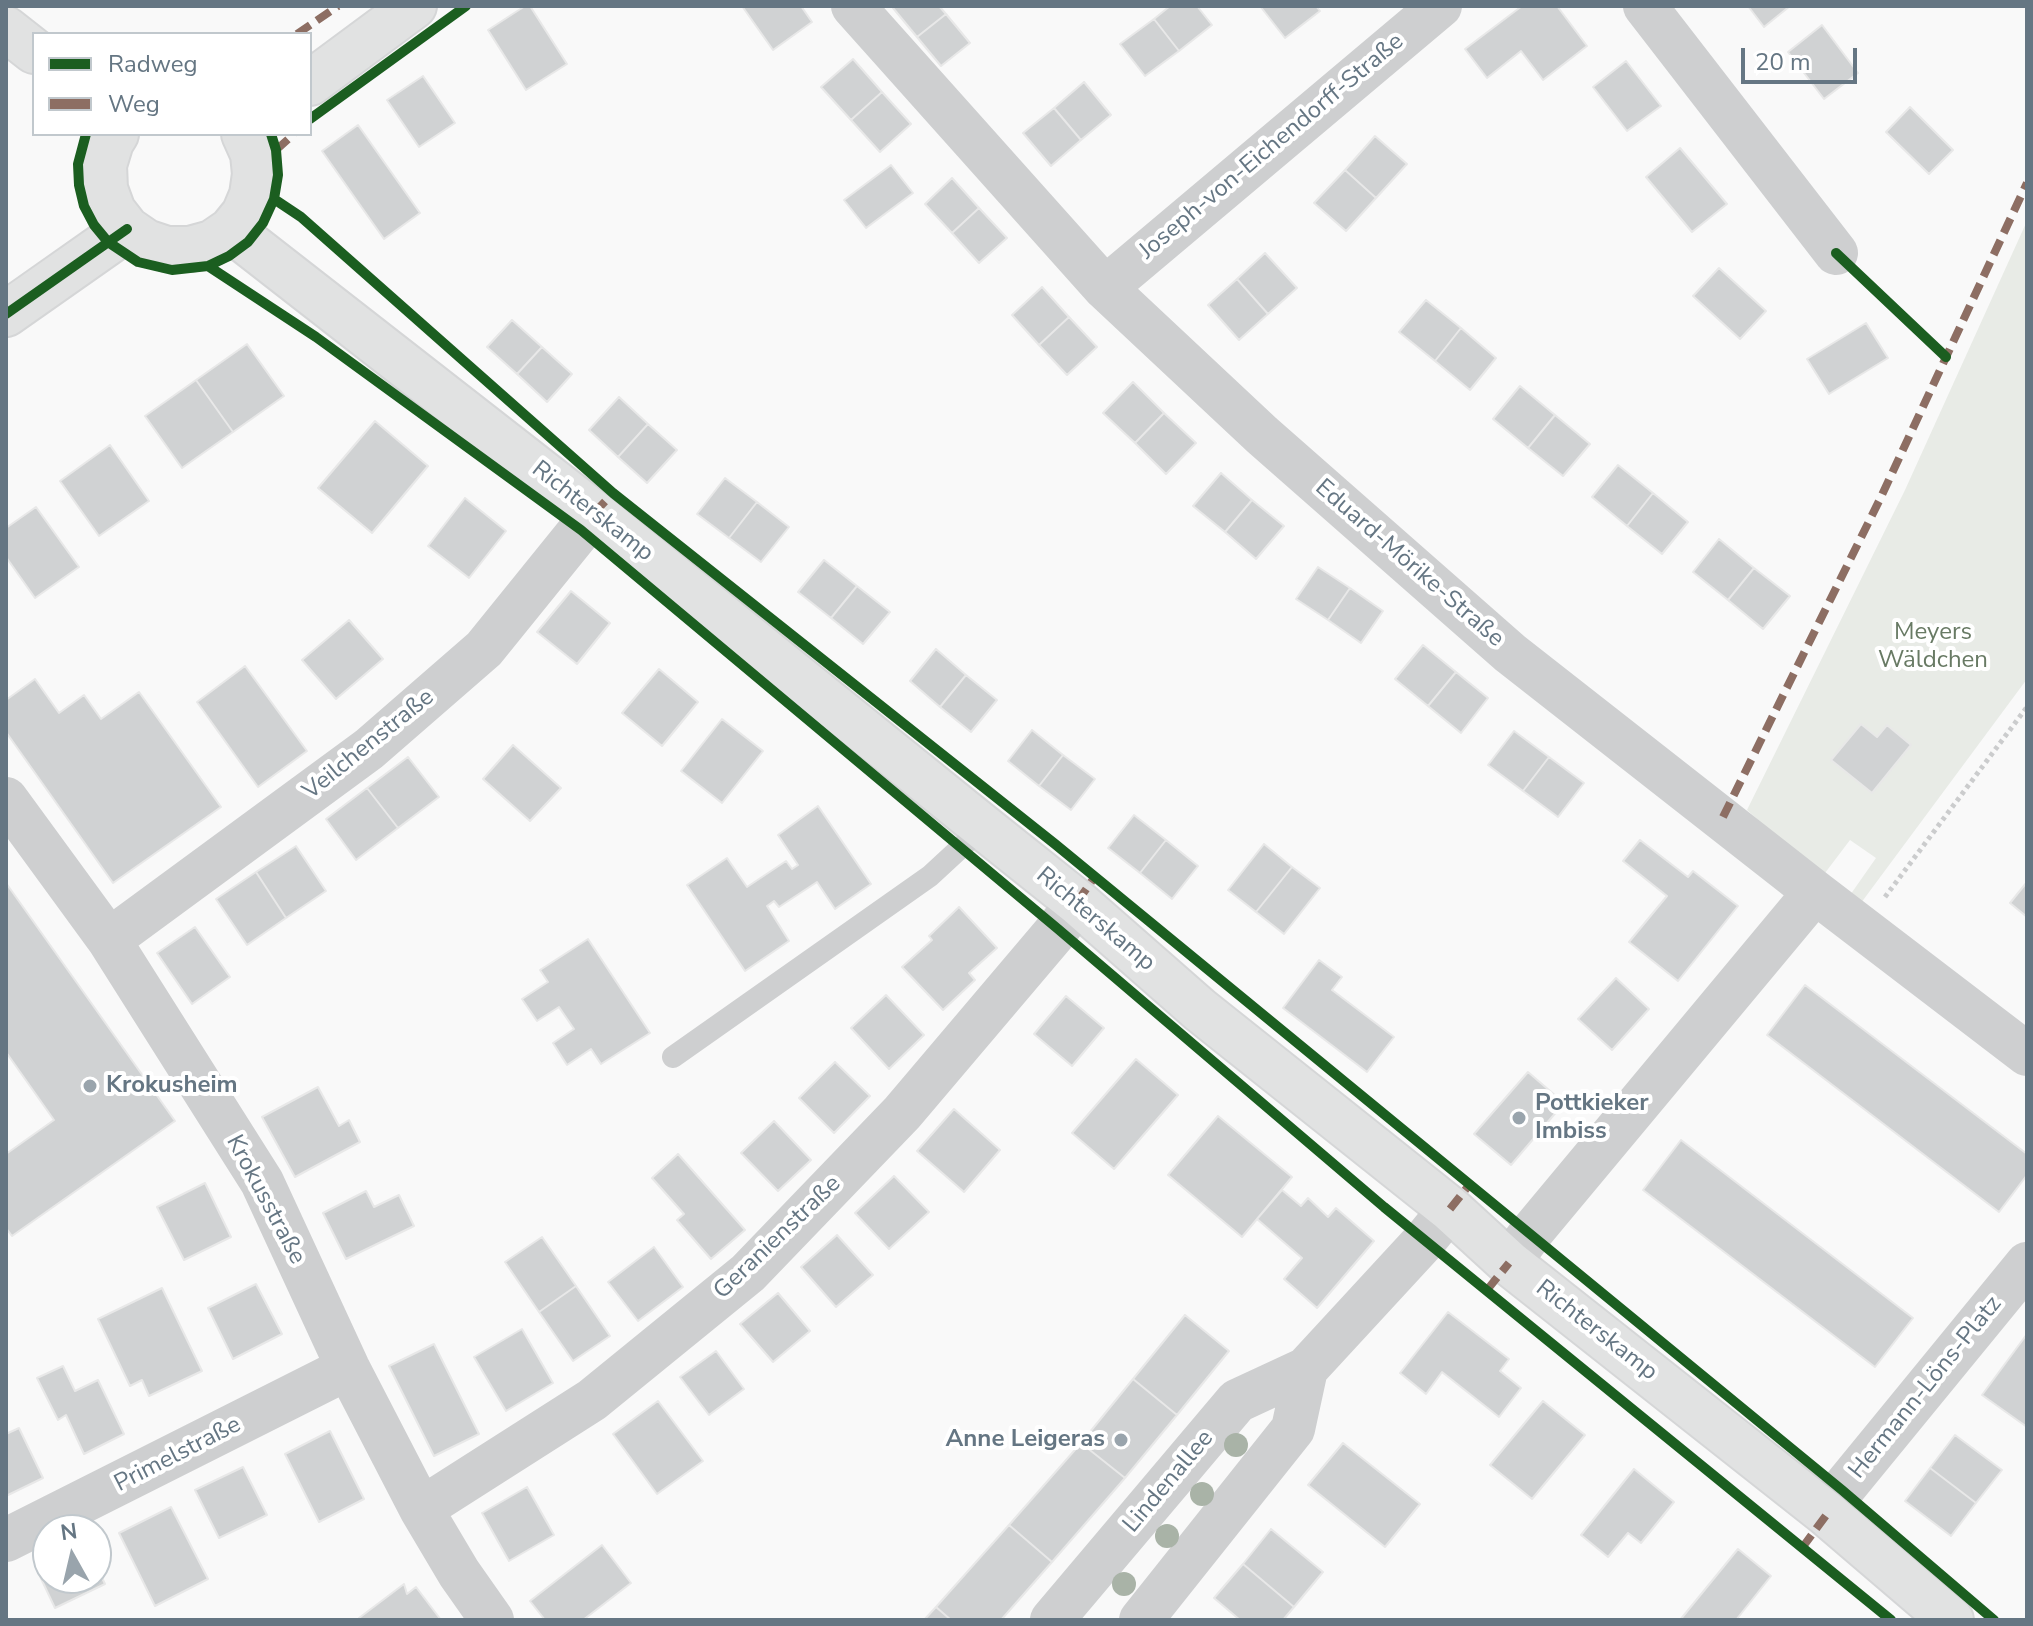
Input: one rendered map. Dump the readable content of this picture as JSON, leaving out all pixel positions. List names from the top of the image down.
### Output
{
  "streets": {
    "street": [
      "Joseph-von-Eichendorff-Straße",
      "Richterskamp",
      "Eduard-Mörike-Straße",
      "Veilchenstraße",
      "Krokusstraße",
      "Geranienstraße",
      "Hermann-Löns-Platz",
      "Primelstraße",
      "Lindenallee"
    ]
  },
  "crossings": [
    ["Joseph-von-Eichendorff-Straße", "Eduard-Mörike-Straße"],
    ["Richterskamp", "Veilchenstraße"],
    ["Richterskamp", "Geranienstraße"],
    ["Richterskamp", "Hermann-Löns-Platz"],
    ["Richterskamp", "Lindenallee"],
    ["Veilchenstraße", "Krokusstraße"],
    ["Krokusstraße", "Geranienstraße"],
    ["Krokusstraße", "Primelstraße"]
  ],
  "parks": ["Meyers Wäldchen"],
  "places": ["Krokusheim", "Pottkieker Imbiss", "Anne Leigeras"],
  "legend": ["Radweg", "Weg"],
  "scale_bar": "20 m",
  "north": "top"
}
